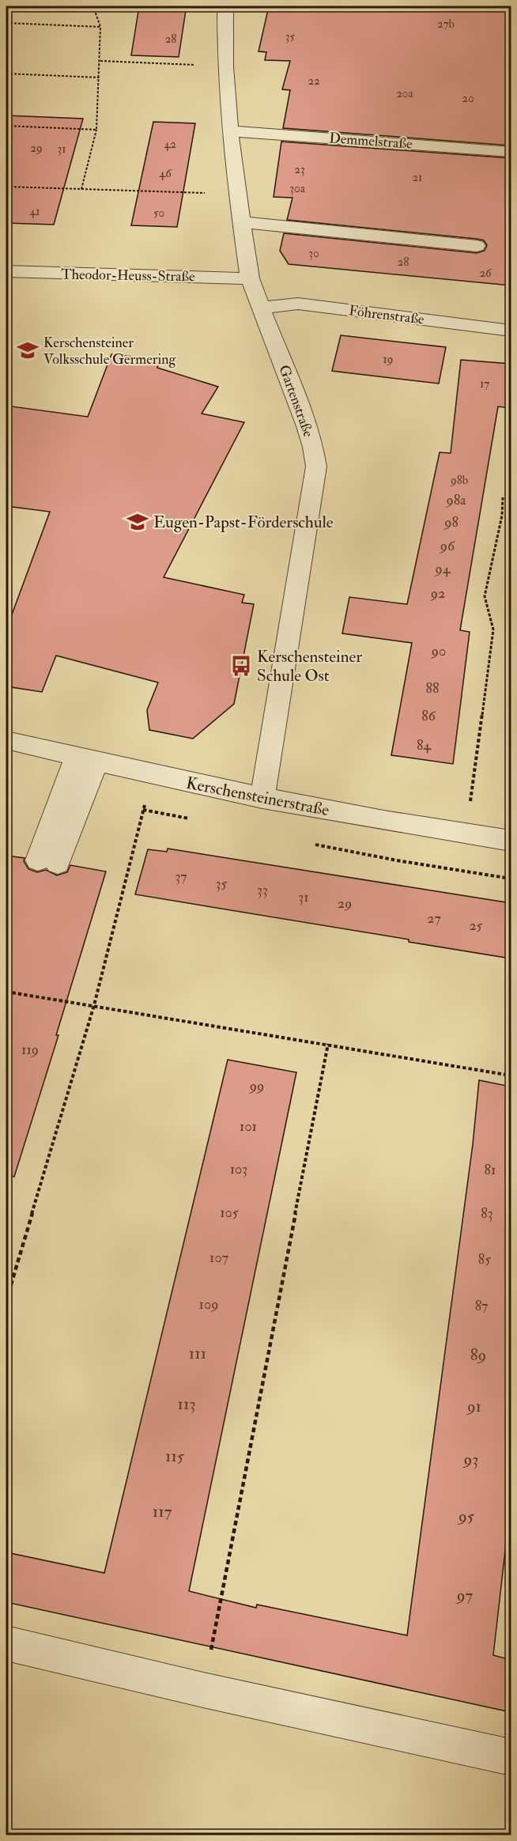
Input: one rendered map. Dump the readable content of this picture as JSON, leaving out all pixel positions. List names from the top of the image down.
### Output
{
  "streets": {
    "street": [
      "Demmelstraße",
      "Theodor-Heuss-Straße",
      "Föhrenstraße",
      "Gartenstraße",
      "Kerschensteinerstraße"
    ]
  },
  "crossings": [
    ["Demmelstraße", "Gartenstraße"],
    ["Theodor-Heuss-Straße", "Gartenstraße"],
    ["Föhrenstraße", "Gartenstraße"],
    ["Gartenstraße", "Kerschensteinerstraße"]
  ],
  "places": {
    "school or university": ["Kerschensteiner Volksschule Germering", "Eugen-Papst-Förderschule"],
    "bus stop": ["Kerschensteiner Schule Ost"]
  },
  "house_numbers": [
    "27b",
    "35",
    "28",
    "22",
    "20a",
    "20",
    "42",
    "29",
    "31",
    "23",
    "46",
    "21",
    "30a",
    "41",
    "50",
    "30",
    "28",
    "26",
    "19",
    "17",
    "98b",
    "98a",
    "98",
    "96",
    "94",
    "92",
    "90",
    "88",
    "86",
    "84",
    "37",
    "35",
    "33",
    "31",
    "29",
    "27",
    "25",
    "119",
    "99",
    "101",
    "103",
    "81",
    "105",
    "83",
    "107",
    "85",
    "109",
    "87",
    "111",
    "89",
    "113",
    "91",
    "115",
    "93",
    "117",
    "95",
    "97"
  ]
}
